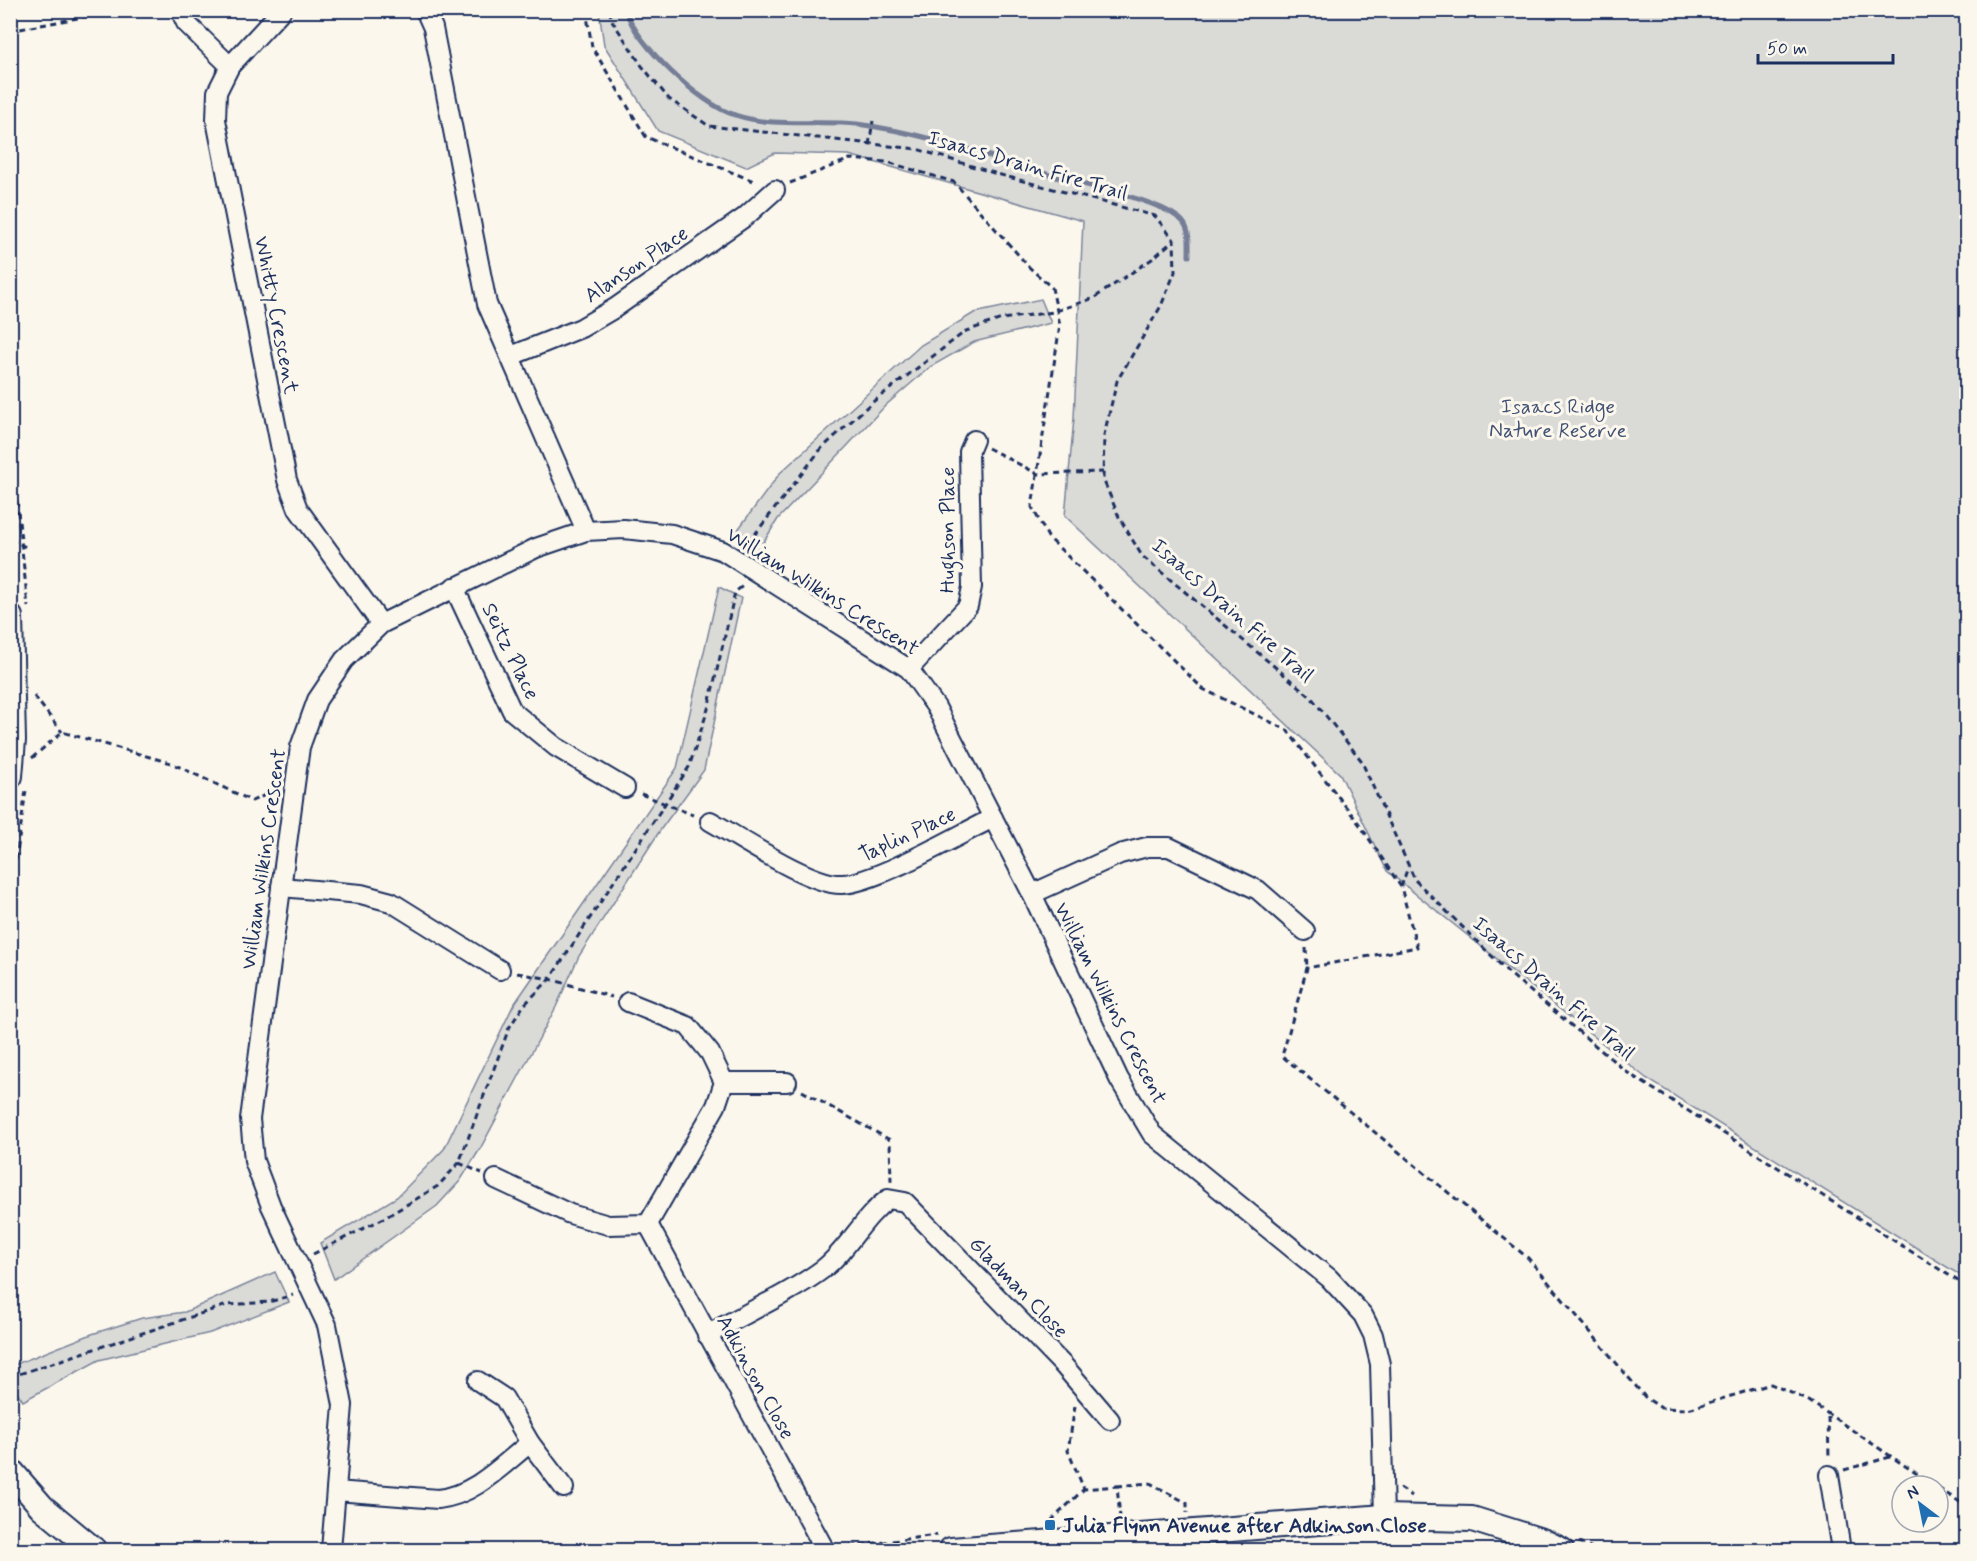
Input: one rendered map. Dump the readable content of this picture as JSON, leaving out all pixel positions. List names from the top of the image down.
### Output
{
  "streets": {
    "street": [
      "Alanson Place",
      "Whitty Crescent",
      "Hughson Place",
      "William Wilkins Crescent",
      "Seitz Place",
      "Taplin Place",
      "Gladman Close",
      "Adkinson Close"
    ],
    "path": ["Isaacs Drain Fire Trail"]
  },
  "crossings": [
    ["Whitty Crescent", "William Wilkins Crescent"],
    ["Hughson Place", "William Wilkins Crescent"],
    ["William Wilkins Crescent", "Seitz Place"],
    ["William Wilkins Crescent", "Taplin Place"]
  ],
  "parks": ["Isaacs Ridge Nature Reserve"],
  "places": {
    "transit": ["Julia Flynn Avenue after Adkinson Close"]
  },
  "scale_bar": "50 m",
  "north": "top left"
}
